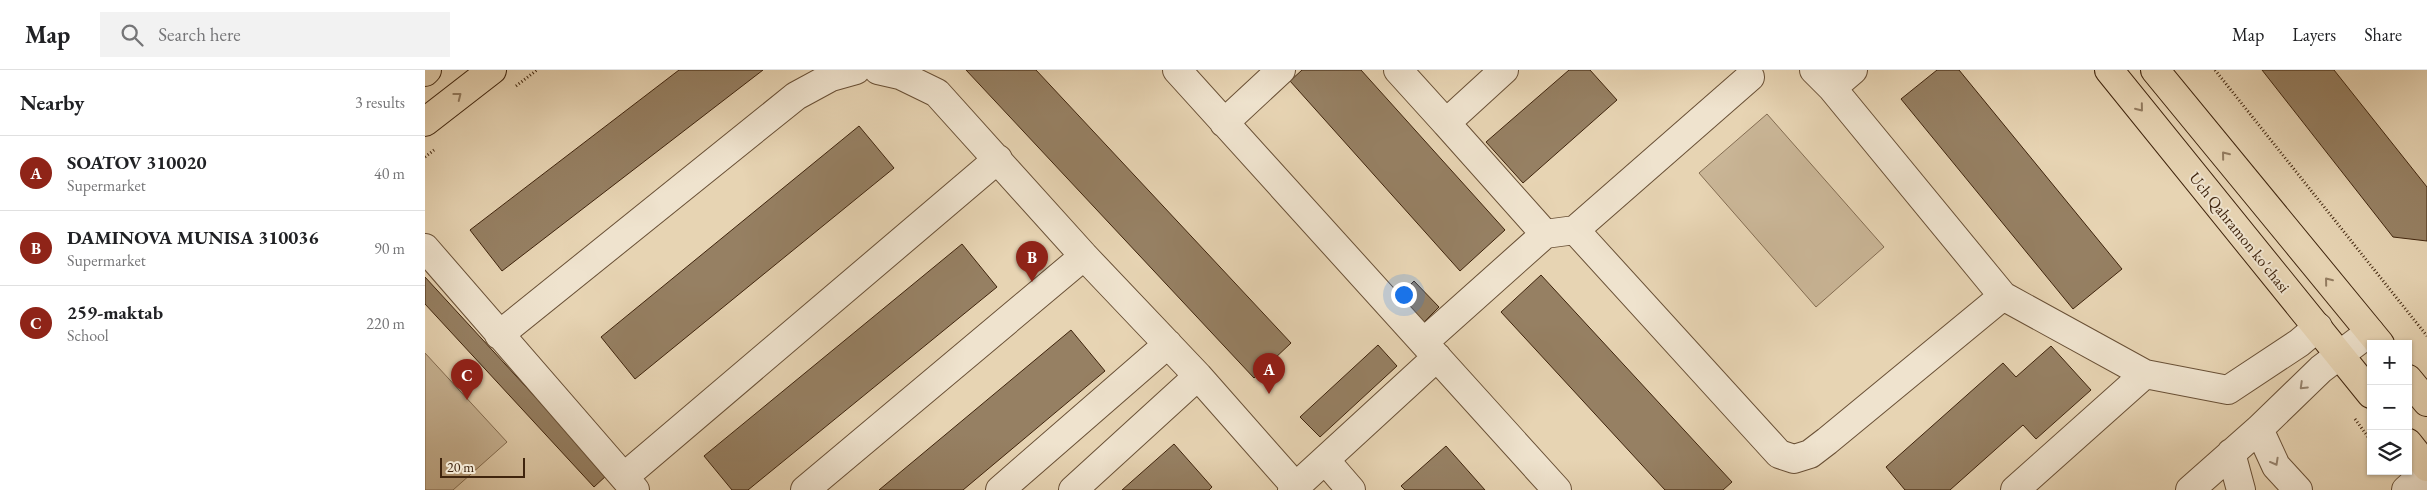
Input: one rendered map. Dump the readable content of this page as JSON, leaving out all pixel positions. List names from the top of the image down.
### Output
{
  "streets": {
    "main road": ["Uch Qahramon ko'chasi"]
  },
  "scale_bar": "20 m",
  "page": {
    "header": "Map",
    "search": "Search here",
    "nav": ["Map", "Layers", "Share"],
    "heading": ["Nearby", "3 results"],
    "list": [
      {
        "mark": "A",
        "name": "SOATOV 310020",
        "note": "Supermarket",
        "value": "40 m"
      },
      {
        "mark": "B",
        "name": "DAMINOVA MUNISA 310036",
        "note": "Supermarket",
        "value": "90 m"
      },
      {
        "mark": "C",
        "name": "259-maktab",
        "note": "School",
        "value": "220 m"
      }
    ],
    "pins": ["B", "A", "C"],
    "map_buttons": ["+", "−"],
    "scale": "20 m"
  }
}
